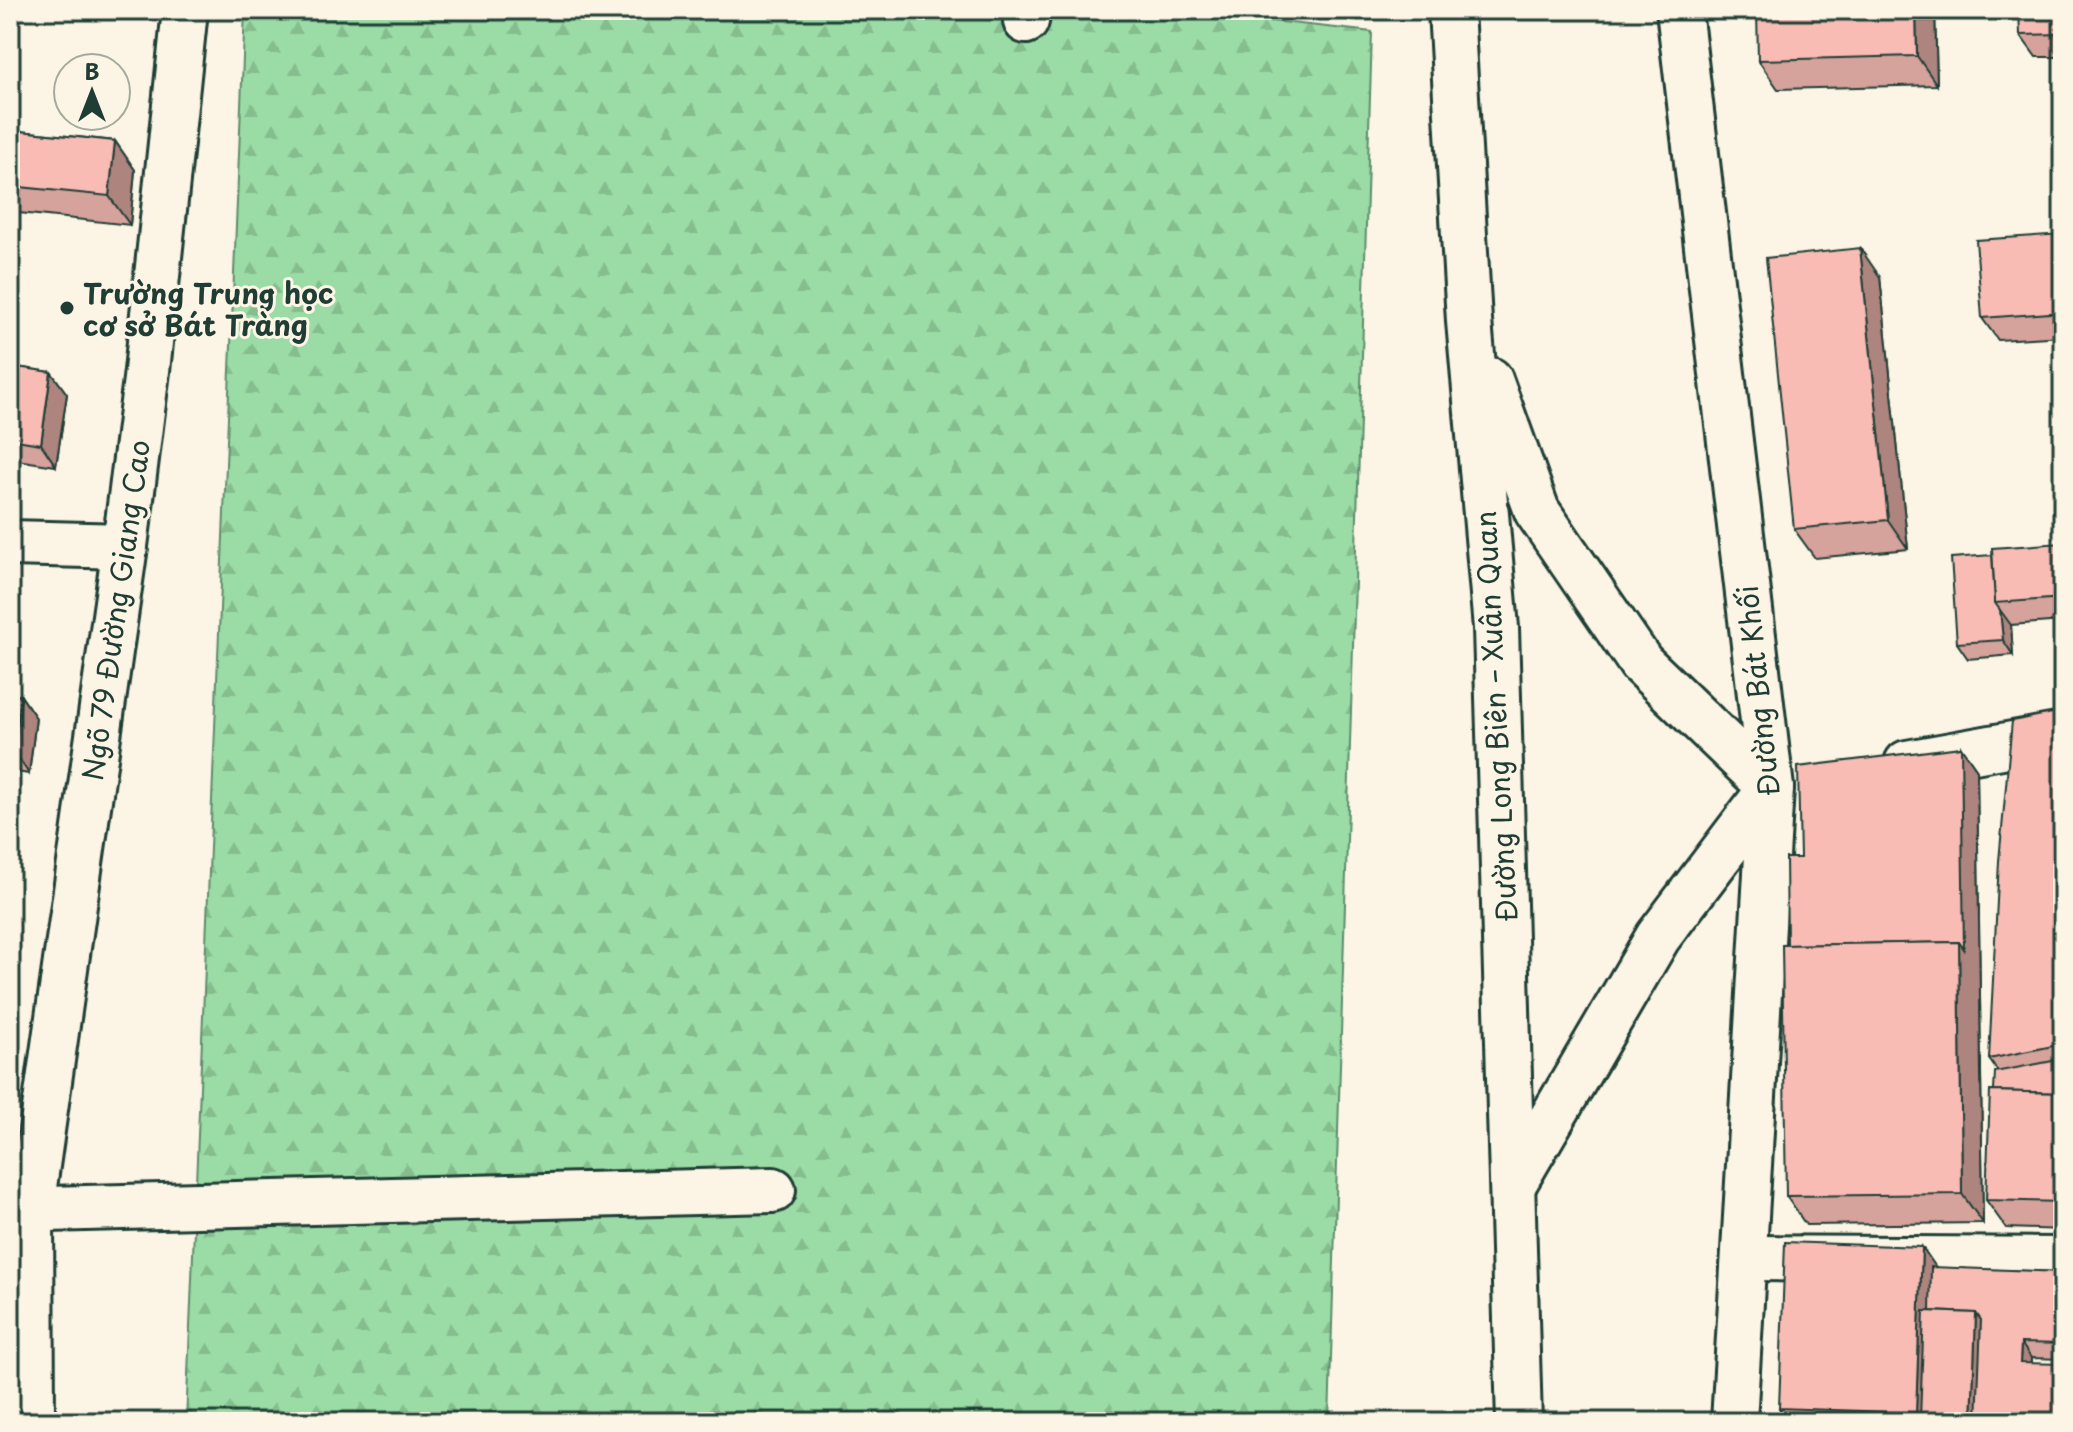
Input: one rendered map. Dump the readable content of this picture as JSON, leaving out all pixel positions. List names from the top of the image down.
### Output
{
  "streets": {
    "street": ["Ngõ 79 Đường Giang Cao", "Đường Bát Khối", "Đường Long Biên – Xuân Quan"]
  },
  "places": ["Trường Trung học cơ sở Bát Tràng"],
  "north": "top"
}
